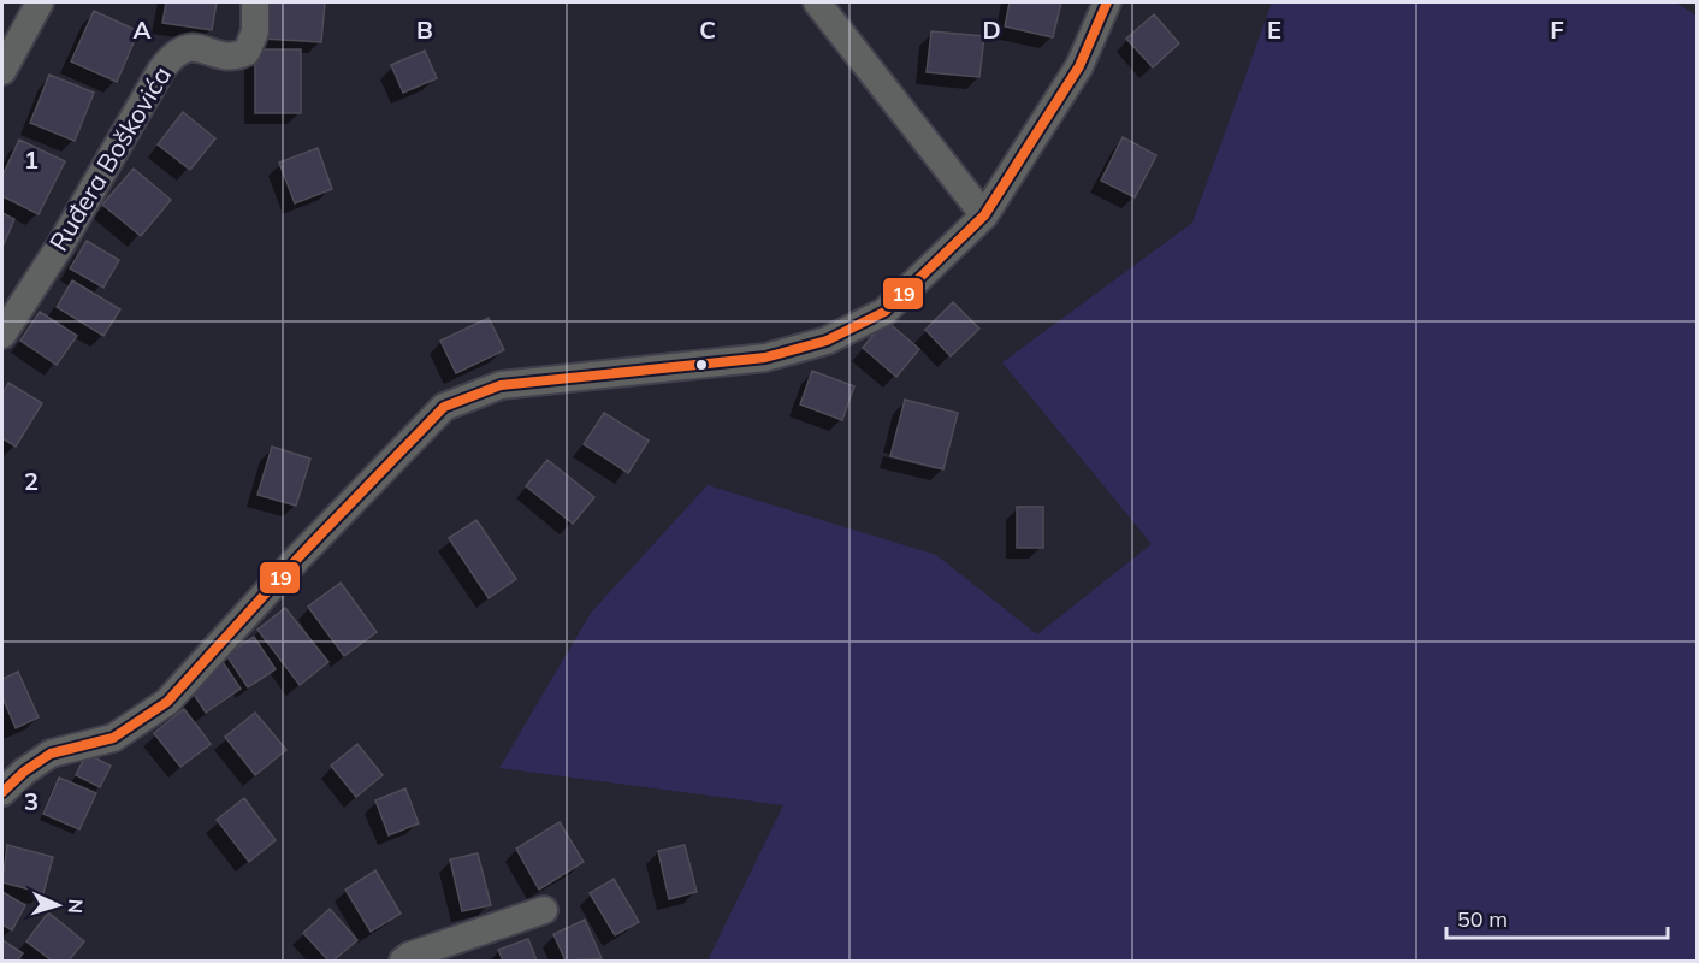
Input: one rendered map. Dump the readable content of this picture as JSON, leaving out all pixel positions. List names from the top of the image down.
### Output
{
  "streets": {
    "street": ["Ruđera Boškovića"]
  },
  "lines": ["transit line 19"],
  "scale_bar": "50 m",
  "north": "right",
  "grid": {
    "columns": [
      "A",
      "B",
      "C",
      "D",
      "E",
      "F"
    ],
    "rows": ["1", "2", "3"]
  }
}
